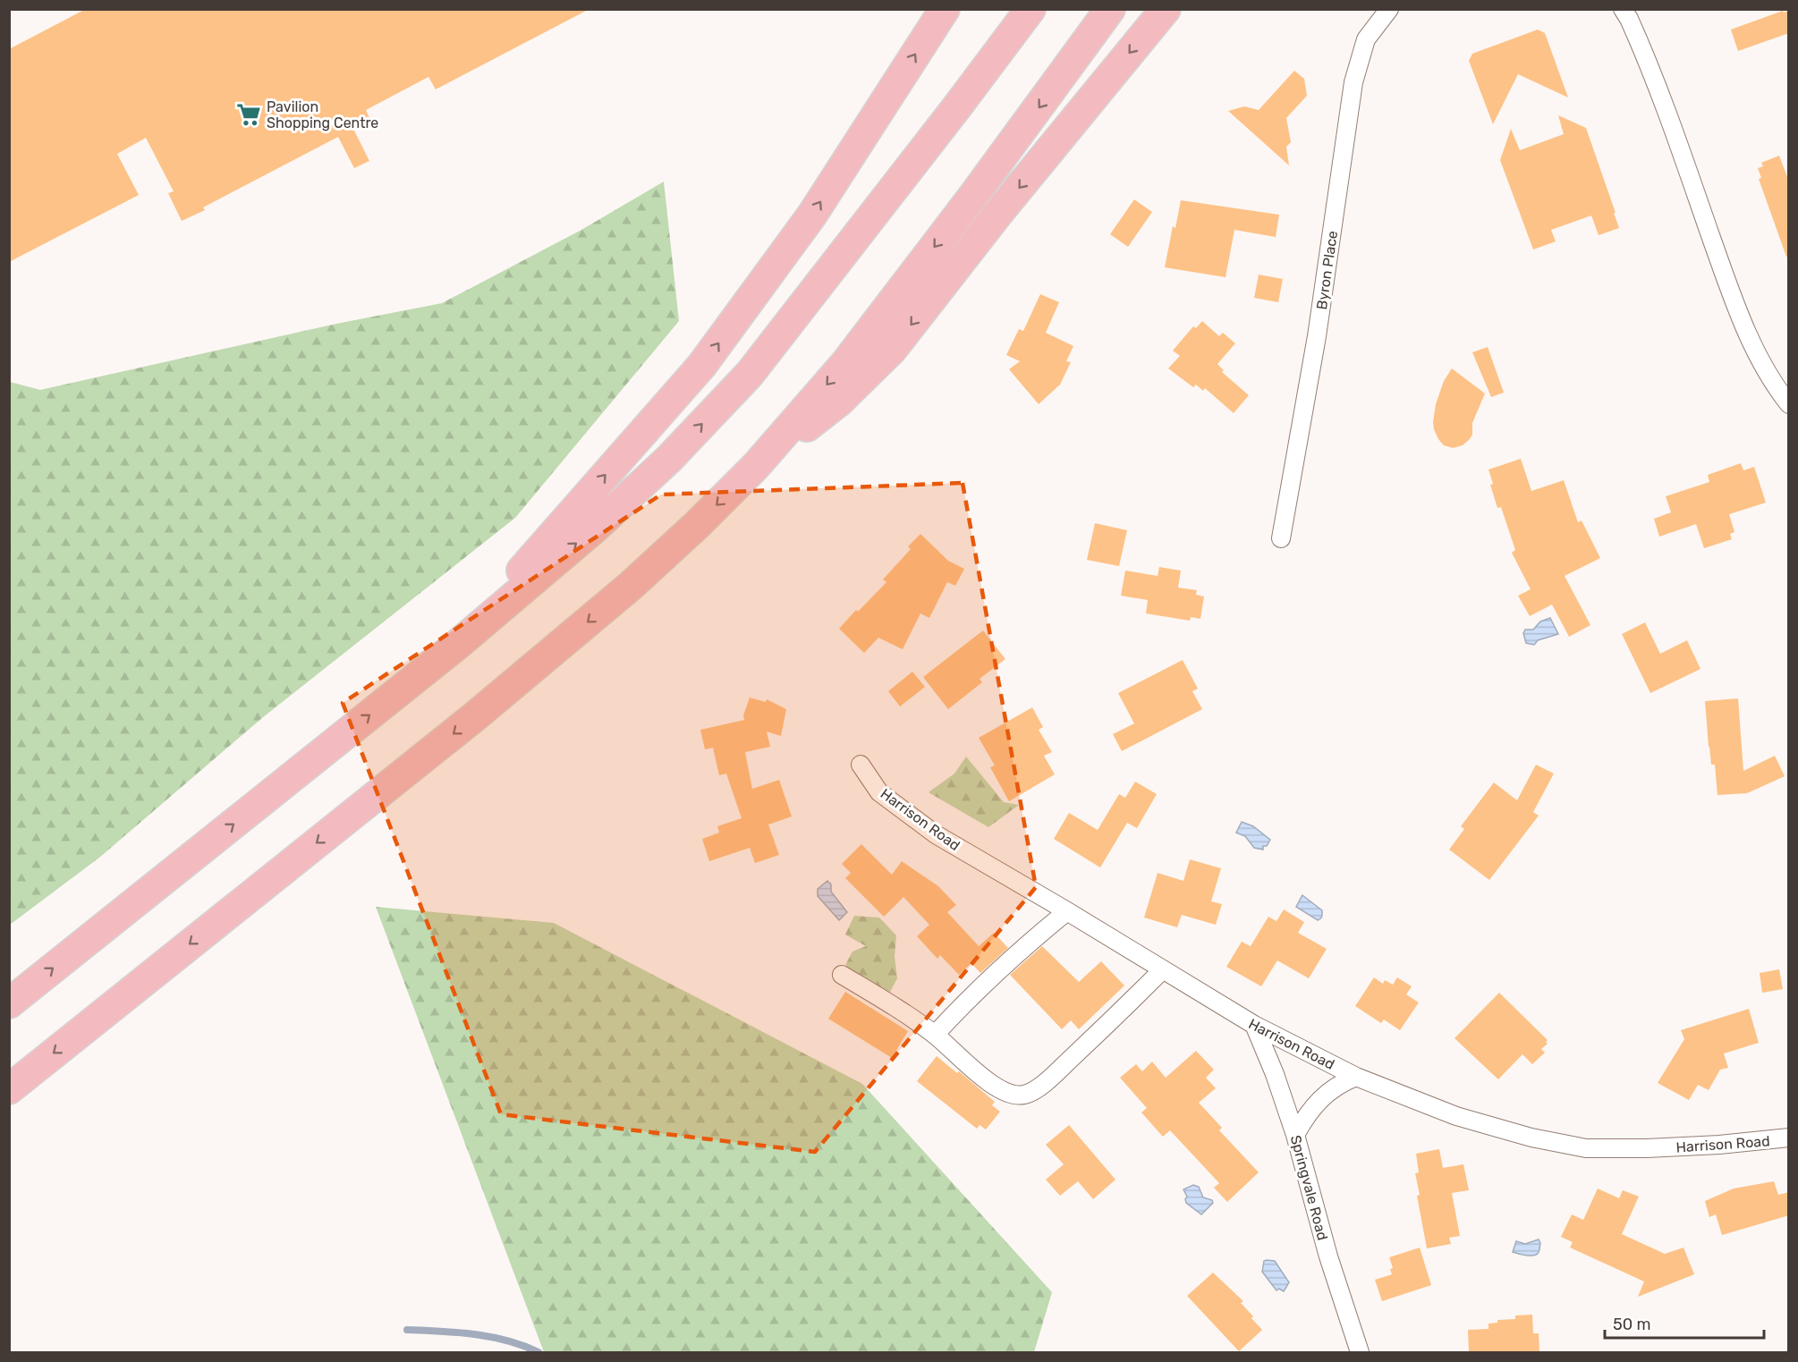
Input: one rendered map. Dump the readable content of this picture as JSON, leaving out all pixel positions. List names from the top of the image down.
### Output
{
  "streets": {
    "street": ["Byron Place", "Harrison Road", "Springvale Road"]
  },
  "crossings": [
    ["Harrison Road", "Springvale Road"]
  ],
  "places": {
    "supermarket": ["Pavilion Shopping Centre"]
  },
  "scale_bar": "50 m"
}
